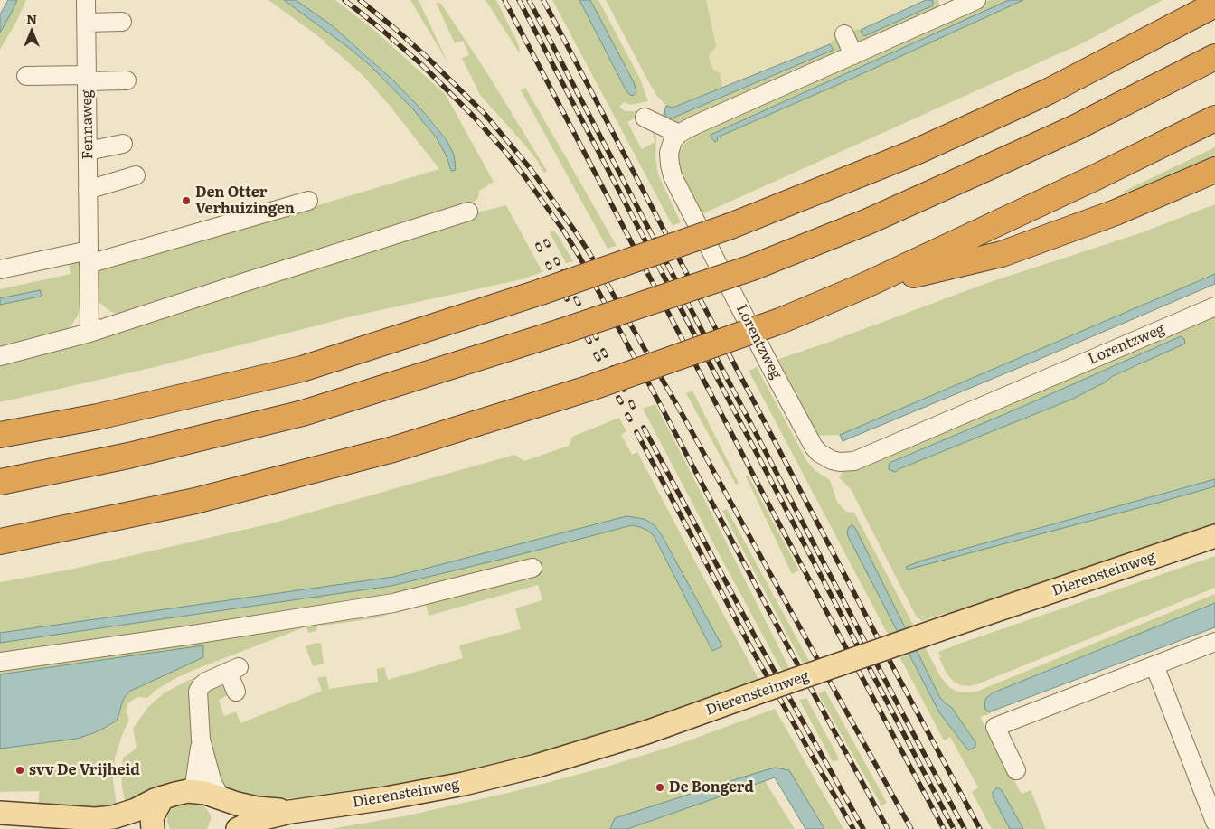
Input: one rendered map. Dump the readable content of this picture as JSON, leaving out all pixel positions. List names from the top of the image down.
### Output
{
  "streets": {
    "main road": ["Dierensteinweg"],
    "street": ["Fennaweg", "Lorentzweg"]
  },
  "places": ["Den Otter Verhuizingen", "svv De Vrijheid", "De Bongerd"],
  "north": "top"
}
